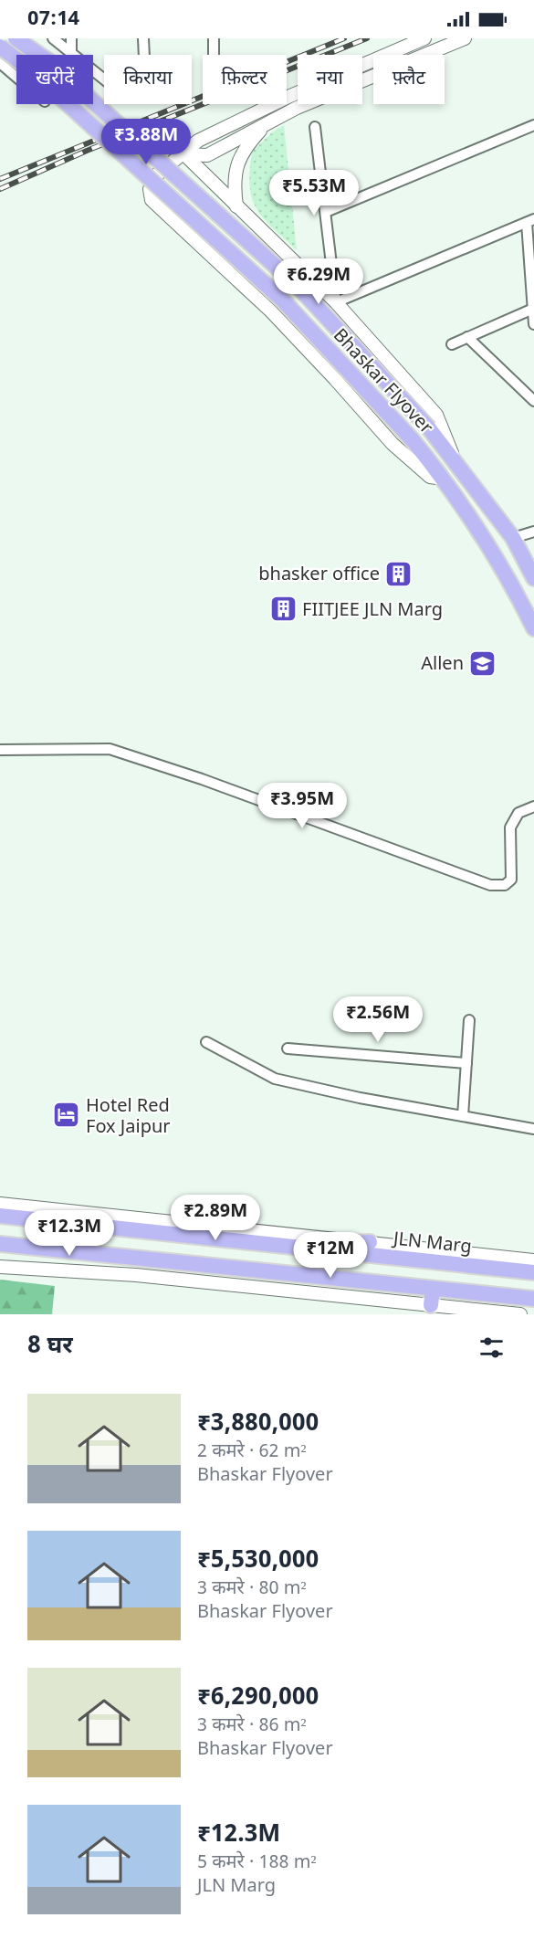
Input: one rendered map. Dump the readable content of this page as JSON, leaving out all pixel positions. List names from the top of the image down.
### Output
{
  "streets": {
    "main road": ["Bhaskar Flyover", "JLN Marg"]
  },
  "places": {
    "building": ["bhasker office", "FIITJEE JLN Marg"],
    "school or university": ["Allen"],
    "hotel": ["Hotel Red Fox Jaipur"]
  },
  "page": {
    "status": "07:14",
    "chip": [
      "खरीदें",
      "किराया",
      "फ़िल्टर",
      "नया",
      "फ़्लैट"
    ],
    "price": [
      "₹3.88M",
      "₹5.53M",
      "₹6.29M",
      "₹3.95M",
      "₹2.56M",
      "₹2.89M",
      "₹12.3M",
      "₹12M"
    ],
    "heading": "8 घर",
    "list": [
      {
        "name": "₹3,880,000",
        "note": "2 कमरे · 62 m² · Bhaskar Flyover"
      },
      {
        "name": "₹5,530,000",
        "note": "3 कमरे · 80 m² · Bhaskar Flyover"
      },
      {
        "name": "₹6,290,000",
        "note": "3 कमरे · 86 m² · Bhaskar Flyover"
      },
      {
        "name": "₹12.3M",
        "note": "5 कमरे · 188 m² · JLN Marg"
      }
    ]
  }
}
